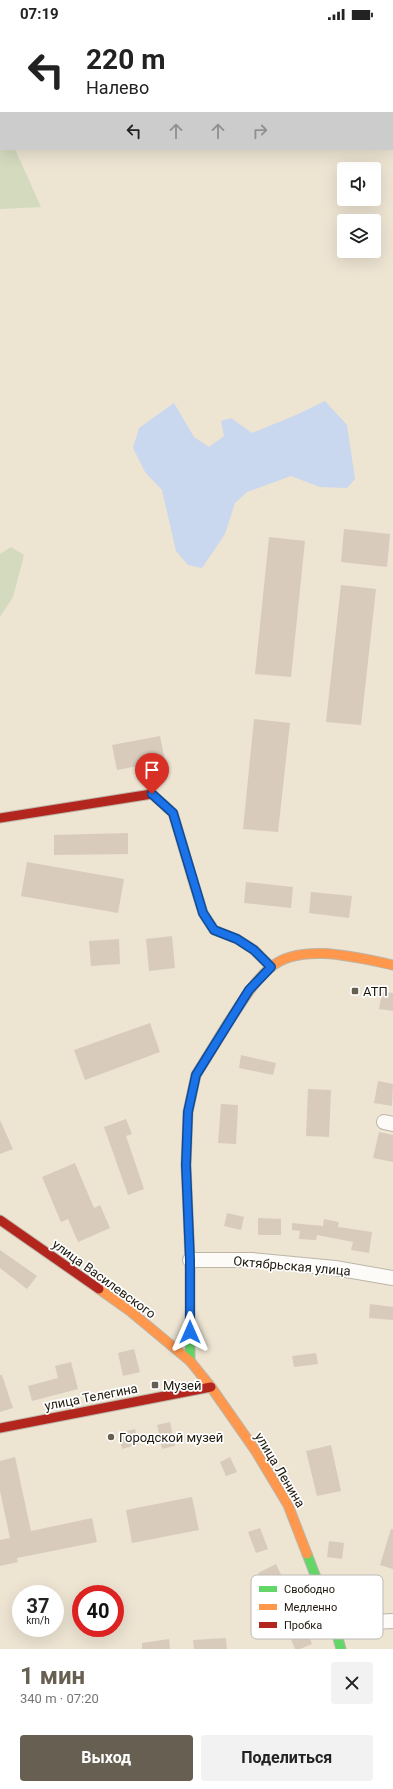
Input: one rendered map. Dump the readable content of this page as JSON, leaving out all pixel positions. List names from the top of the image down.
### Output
{
  "streets": {
    "street": [
      "Октябрьская улица",
      "улица Василевского",
      "улица Телегина",
      "улица Ленина"
    ]
  },
  "crossings": [
    ["улица Василевского", "улица Ленина"],
    ["улица Телегина", "улица Ленина"]
  ],
  "places": {
    "transit": ["АТП", "Музей"],
    "other": ["Городской музей"]
  },
  "legend": ["Свободно", "Медленно", "Пробка"],
  "page": {
    "status": "07:19",
    "turn": ["220 m", "Налево"],
    "speed": "37 km/h",
    "limit": "40",
    "heading": ["1 мин", "340 m · 07:20"],
    "buttons": ["Выход", "Поделиться"]
  }
}
